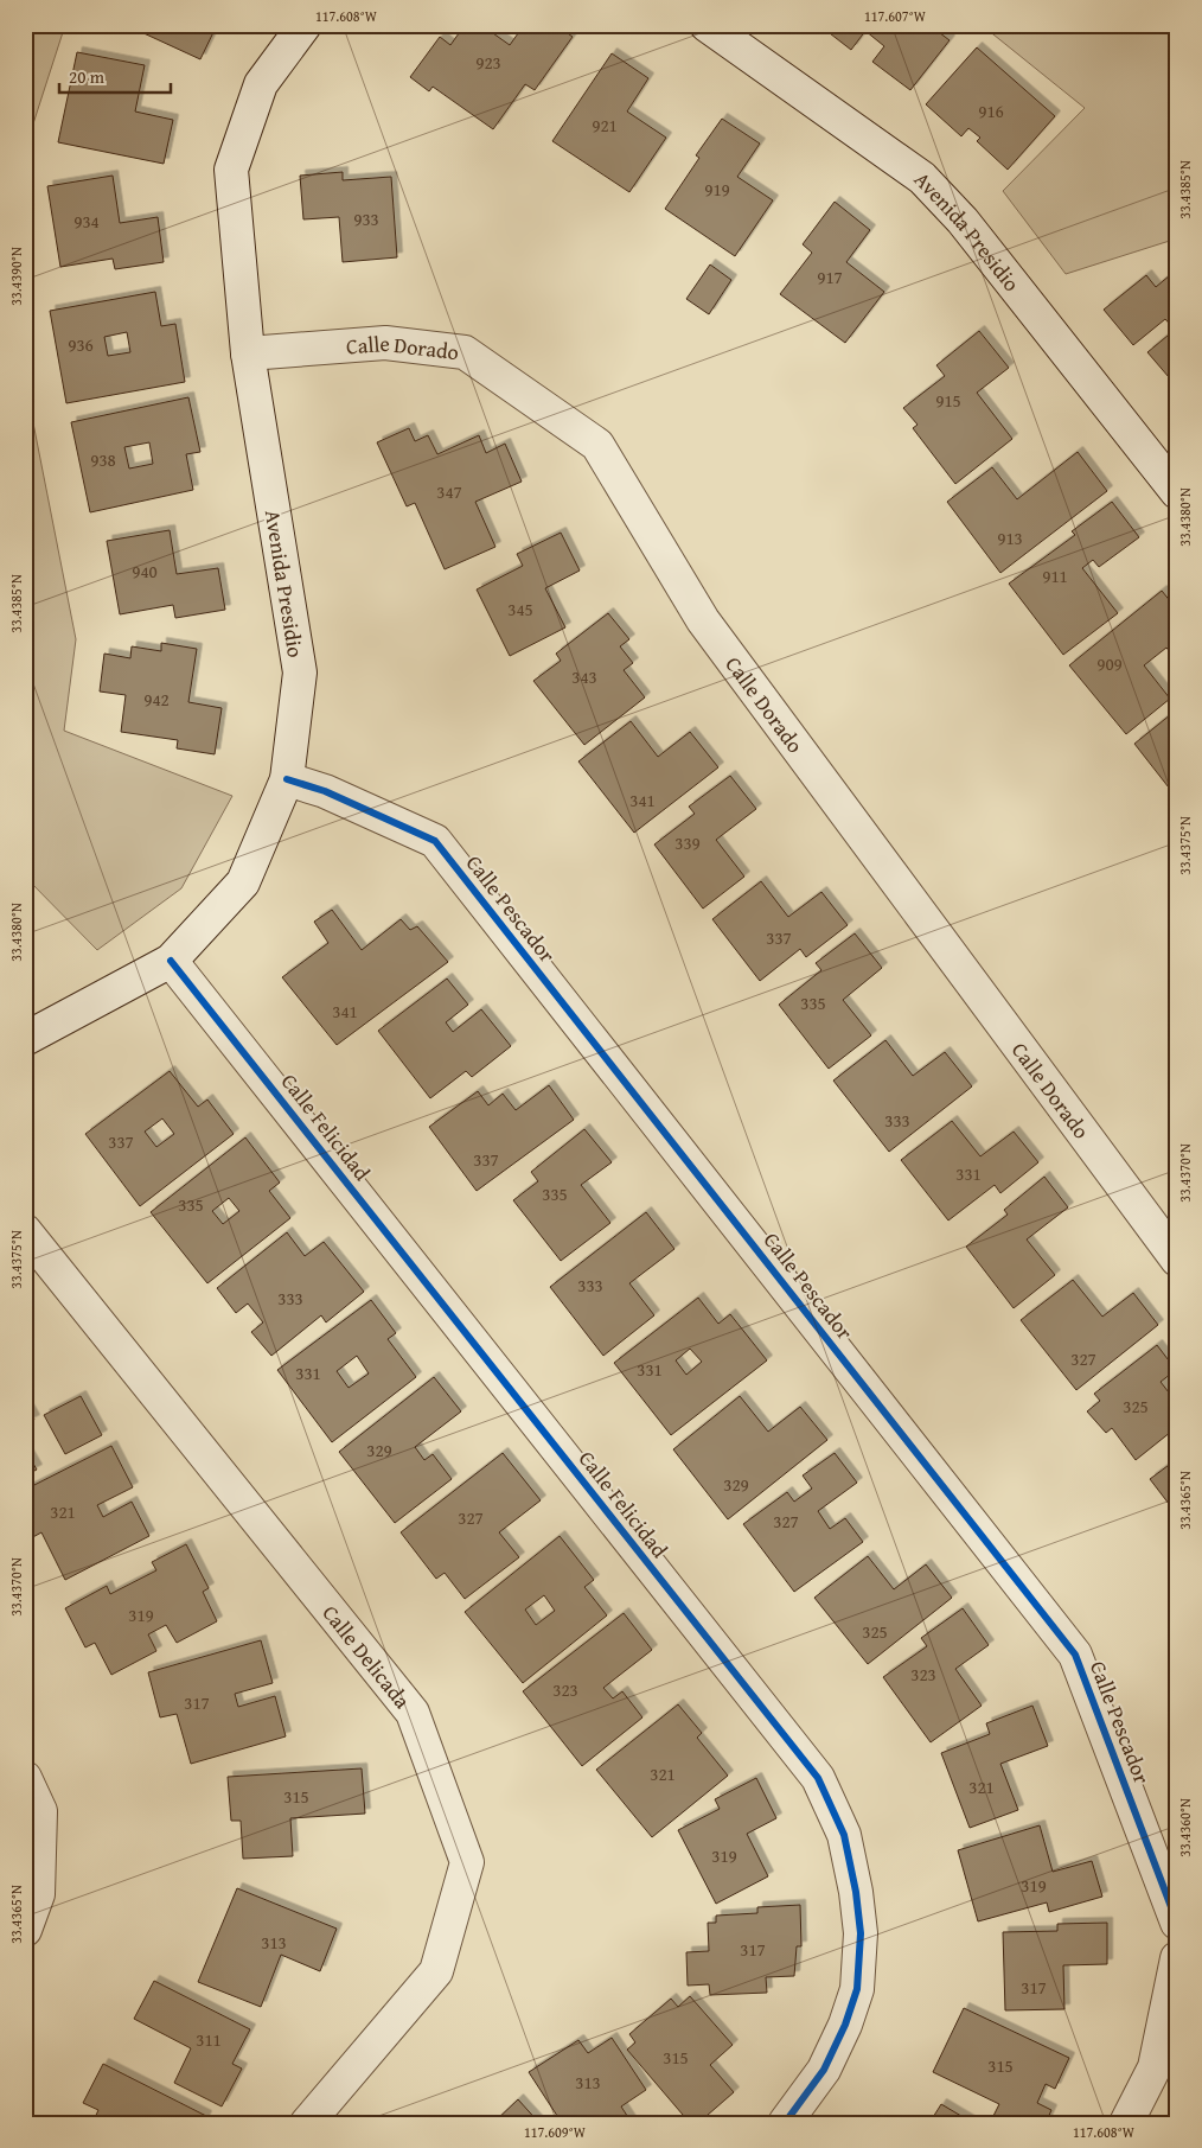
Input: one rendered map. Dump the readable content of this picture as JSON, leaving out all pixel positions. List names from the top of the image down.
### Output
{
  "streets": {
    "street": [
      "Avenida Presidio",
      "Calle Dorado",
      "Calle Pescador",
      "Calle Felicidad",
      "Calle Delicada"
    ]
  },
  "crossings": [
    ["Avenida Presidio", "Calle Dorado"],
    ["Avenida Presidio", "Calle Pescador"],
    ["Avenida Presidio", "Calle Felicidad"]
  ],
  "house_numbers": [
    "923",
    "916",
    "921",
    "919",
    "933",
    "934",
    "917",
    "936",
    "915",
    "938",
    "347",
    "913",
    "940",
    "911",
    "345",
    "909",
    "343",
    "942",
    "341",
    "339",
    "337",
    "335",
    "341",
    "333",
    "337",
    "337",
    "331",
    "335",
    "335",
    "333",
    "333",
    "327",
    "331",
    "331",
    "325",
    "329",
    "329",
    "321",
    "327",
    "327",
    "319",
    "325",
    "323",
    "323",
    "317",
    "321",
    "321",
    "315",
    "319",
    "319",
    "313",
    "317",
    "317",
    "311",
    "315",
    "315",
    "313"
  ],
  "scale_bar": "20 m",
  "coordinates": [
    "117.608°W",
    "117.607°W",
    "33.4385°N",
    "33.4390°N",
    "33.4380°N",
    "33.4375°N",
    "33.4370°N",
    "33.4365°N",
    "33.4360°N",
    "117.609°W"
  ]
}
